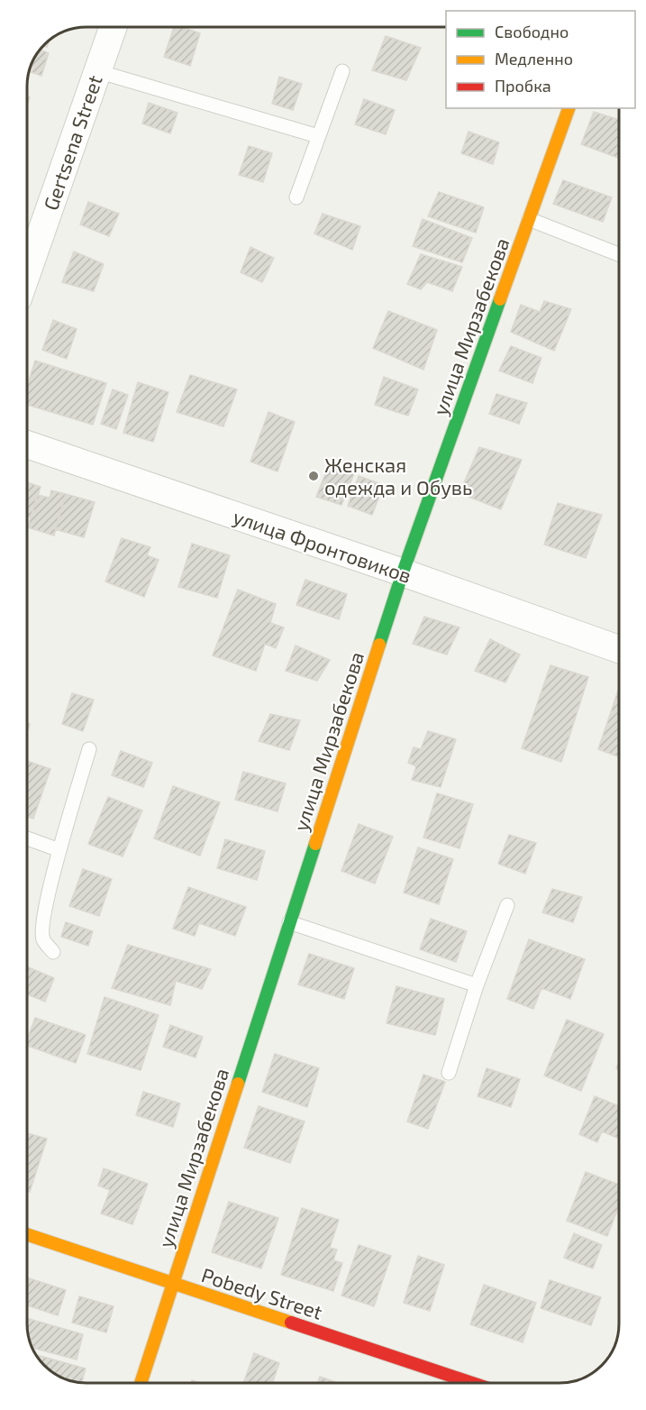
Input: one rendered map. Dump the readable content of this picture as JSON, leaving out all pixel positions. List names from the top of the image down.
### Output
{
  "streets": {
    "street": [
      "Gertsena Street",
      "улица Мирзабекова",
      "улица Фронтовиков",
      "Pobedy Street"
    ]
  },
  "crossings": [
    ["улица Мирзабекова", "улица Фронтовиков"],
    ["улица Мирзабекова", "Pobedy Street"]
  ],
  "places": ["Женская одежда и Обувь"],
  "legend": ["Свободно", "Медленно", "Пробка"]
}
